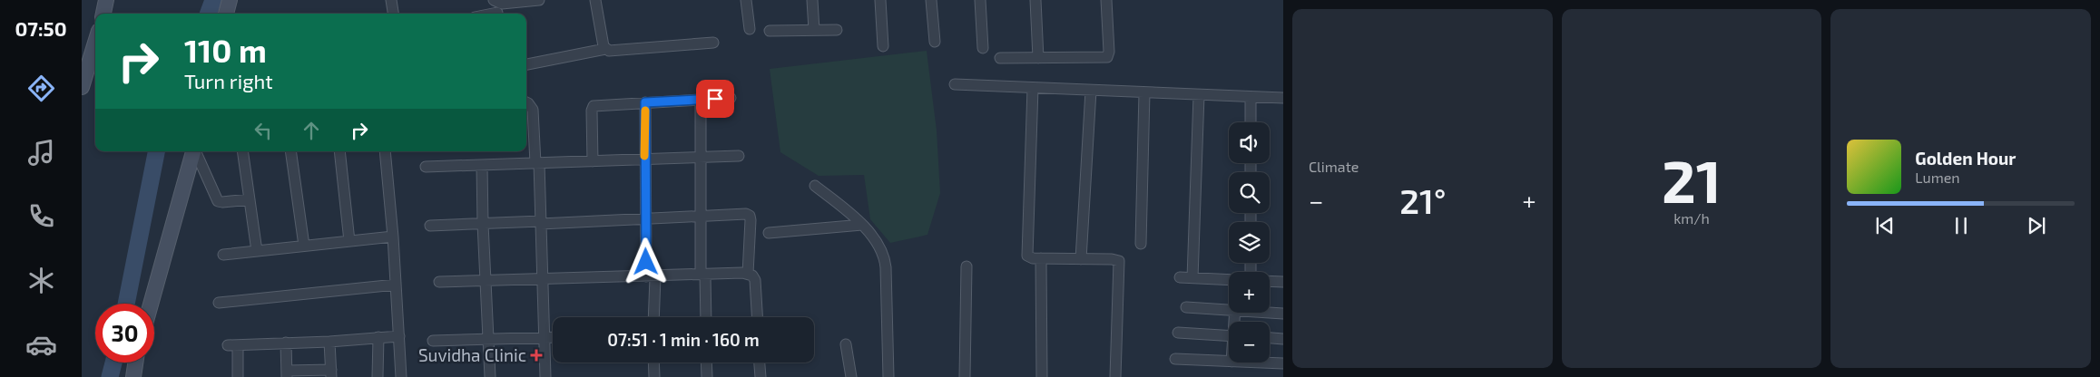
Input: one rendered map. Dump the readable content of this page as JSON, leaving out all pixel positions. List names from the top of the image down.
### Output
{
  "places": {
    "health": ["Suvidha Clinic"]
  },
  "page": {
    "tabs": "07:50",
    "tile": [
      "Climate",
      ["21", "km/h"]
    ],
    "turn": ["110 m", "Turn right"],
    "map_buttons": ["+", "−"],
    "song": ["Golden Hour", "Lumen"],
    "heat": ["−", "21°", "+"],
    "limit": "30",
    "trip": "07:51 · 1 min · 160 m"
  }
}
